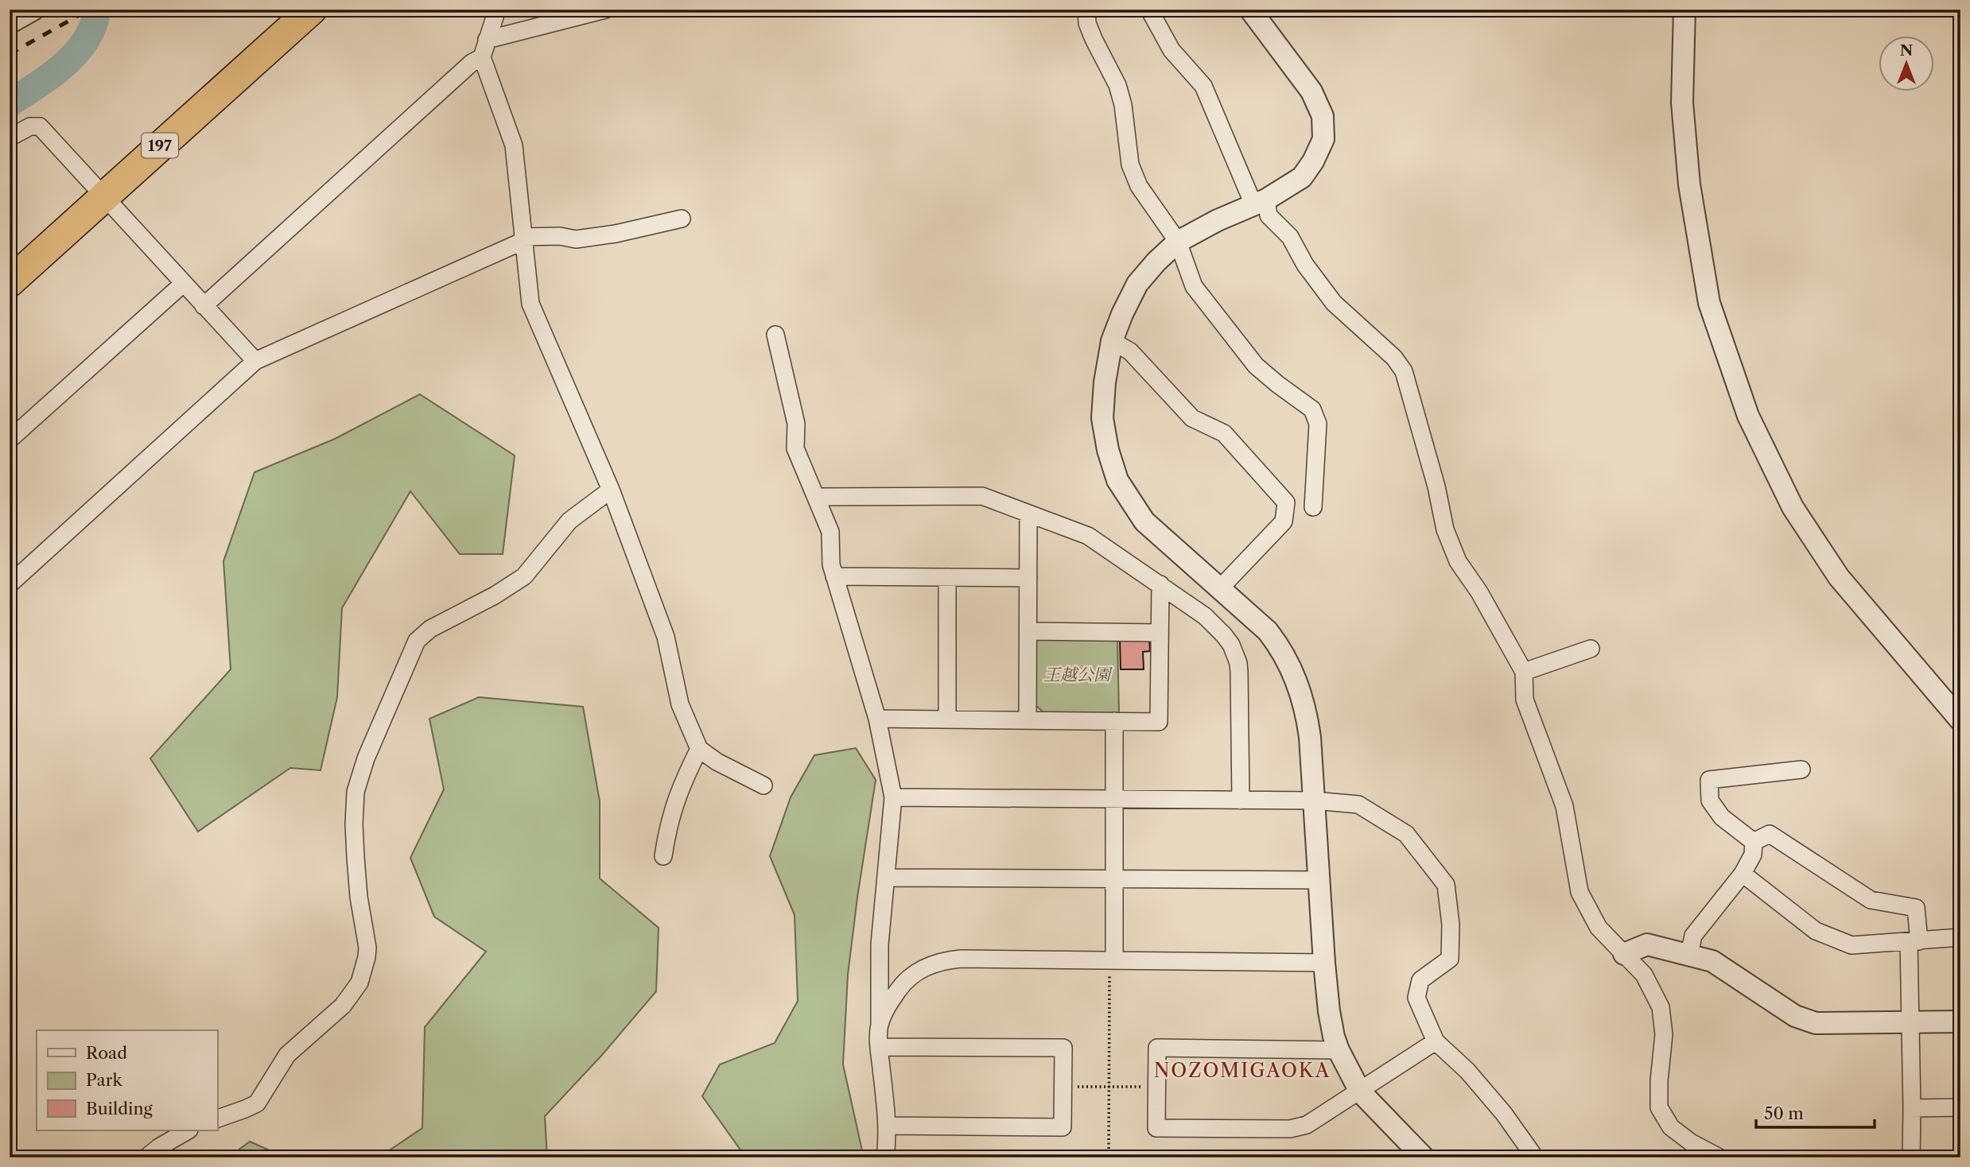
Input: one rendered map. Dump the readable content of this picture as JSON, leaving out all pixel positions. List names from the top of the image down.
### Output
{
  "streets": {
    "highway": ["197"]
  },
  "districts": ["NOZOMIGAOKA"],
  "parks": ["王越公園"],
  "legend": ["Road", "Park", "Building"],
  "scale_bar": "50 m",
  "north": "top"
}
